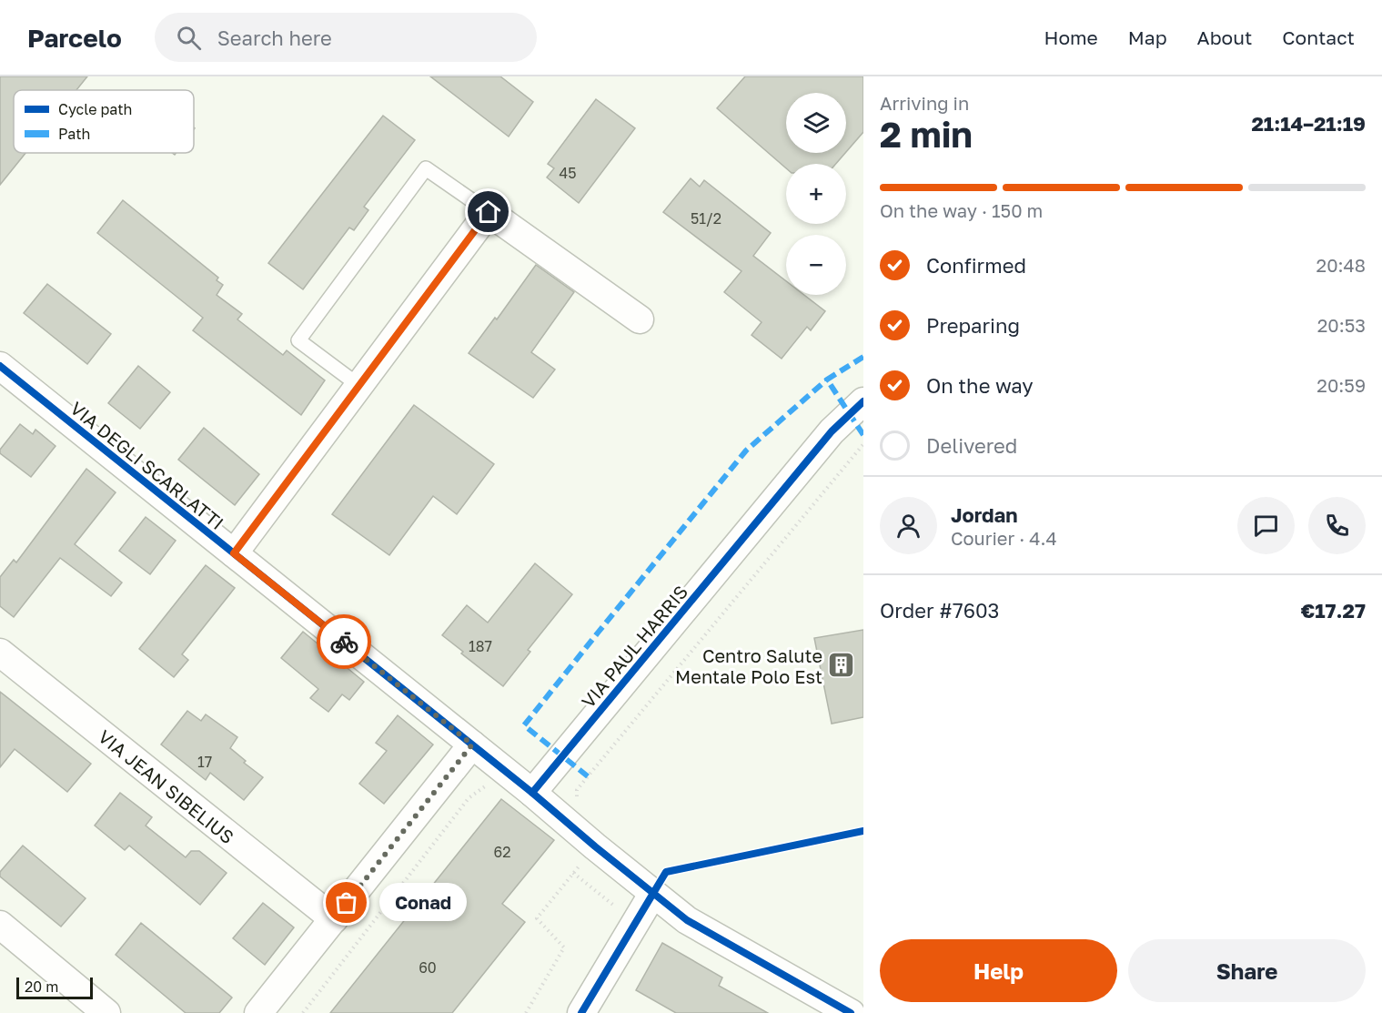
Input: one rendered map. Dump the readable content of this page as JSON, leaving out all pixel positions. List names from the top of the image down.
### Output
{
  "streets": {
    "street": ["VIA DEGLI SCARLATTI", "VIA PAUL HARRIS", "VIA JEAN SIBELIUS"]
  },
  "crossings": [
    ["VIA DEGLI SCARLATTI", "VIA PAUL HARRIS"]
  ],
  "places": {
    "building": ["Centro Salute Mentale Polo Est"],
    "other": ["Conad"]
  },
  "house_numbers": [
    "45",
    "51/2",
    "187",
    "17",
    "62",
    "60"
  ],
  "legend": ["Cycle path", "Path"],
  "scale_bar": "20 m",
  "page": {
    "header": "Parcelo",
    "search": "Search here",
    "nav": [
      "Home",
      "Map",
      "About",
      "Contact"
    ],
    "heading": ["2 min", "Arriving in", "21:14–21:19"],
    "panel": [
      "Jordan",
      "Courier · 4.4",
      "Order #7603",
      "€17.27"
    ],
    "map_buttons": ["+", "−"],
    "bar": "On the way · 150 m",
    "list": [
      ["Confirmed", "20:48"],
      ["Preparing", "20:53"],
      ["On the way", "20:59"],
      "Delivered"
    ],
    "bubble": "Conad",
    "buttons": ["Help", "Share"],
    "scale": "20 m"
  }
}
